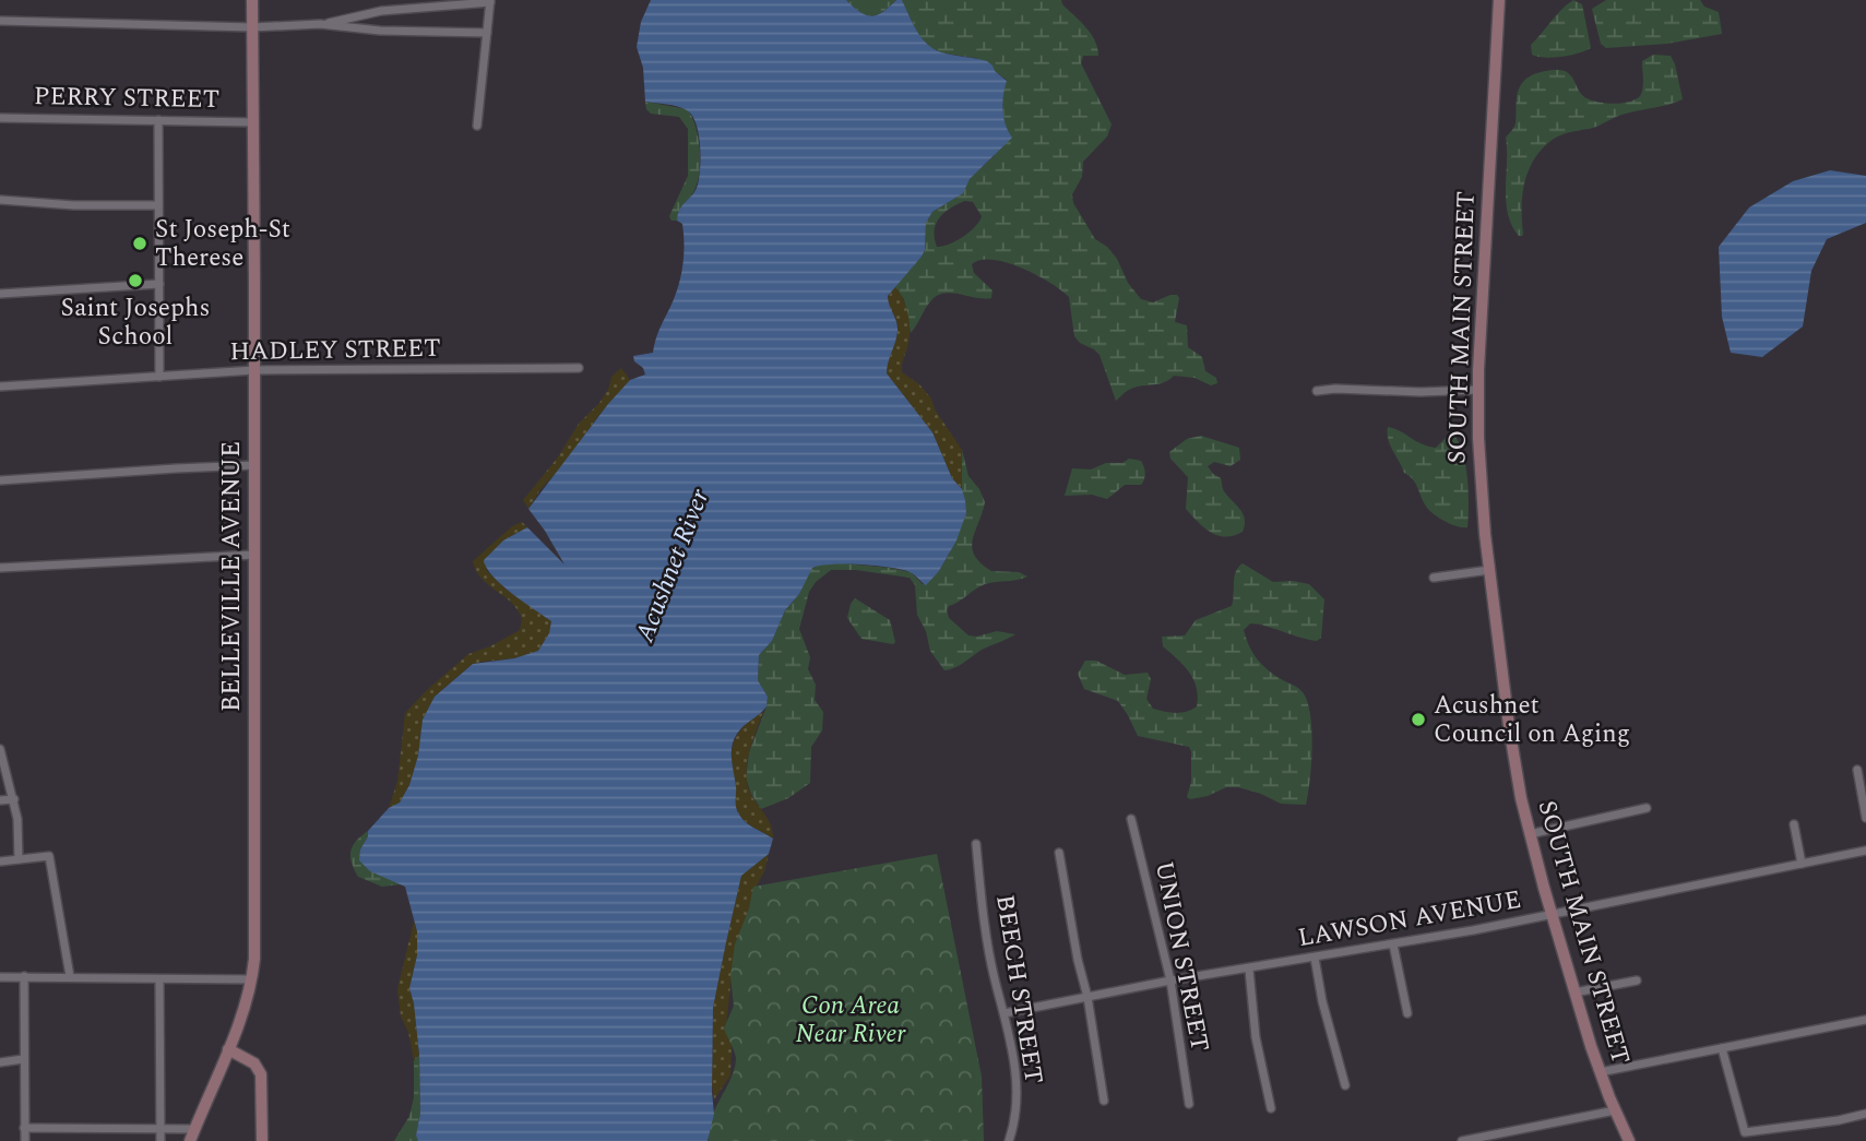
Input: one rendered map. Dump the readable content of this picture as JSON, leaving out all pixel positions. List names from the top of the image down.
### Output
{
  "streets": {
    "main road": ["SOUTH MAIN STREET", "BELLEVILLE AVENUE"],
    "street": [
      "PERRY STREET",
      "HADLEY STREET",
      "LAWSON AVENUE",
      "UNION STREET",
      "BEECH STREET"
    ]
  },
  "crossings": [
    ["PERRY STREET", "BELLEVILLE AVENUE"],
    ["SOUTH MAIN STREET", "LAWSON AVENUE"],
    ["HADLEY STREET", "BELLEVILLE AVENUE"],
    ["LAWSON AVENUE", "UNION STREET"],
    ["LAWSON AVENUE", "BEECH STREET"]
  ],
  "water": ["Acushnet River"],
  "parks": ["Con Area Near River"],
  "places": ["St Joseph-St Therese", "Saint Josephs School", "Acushnet Council on Aging"]
}
